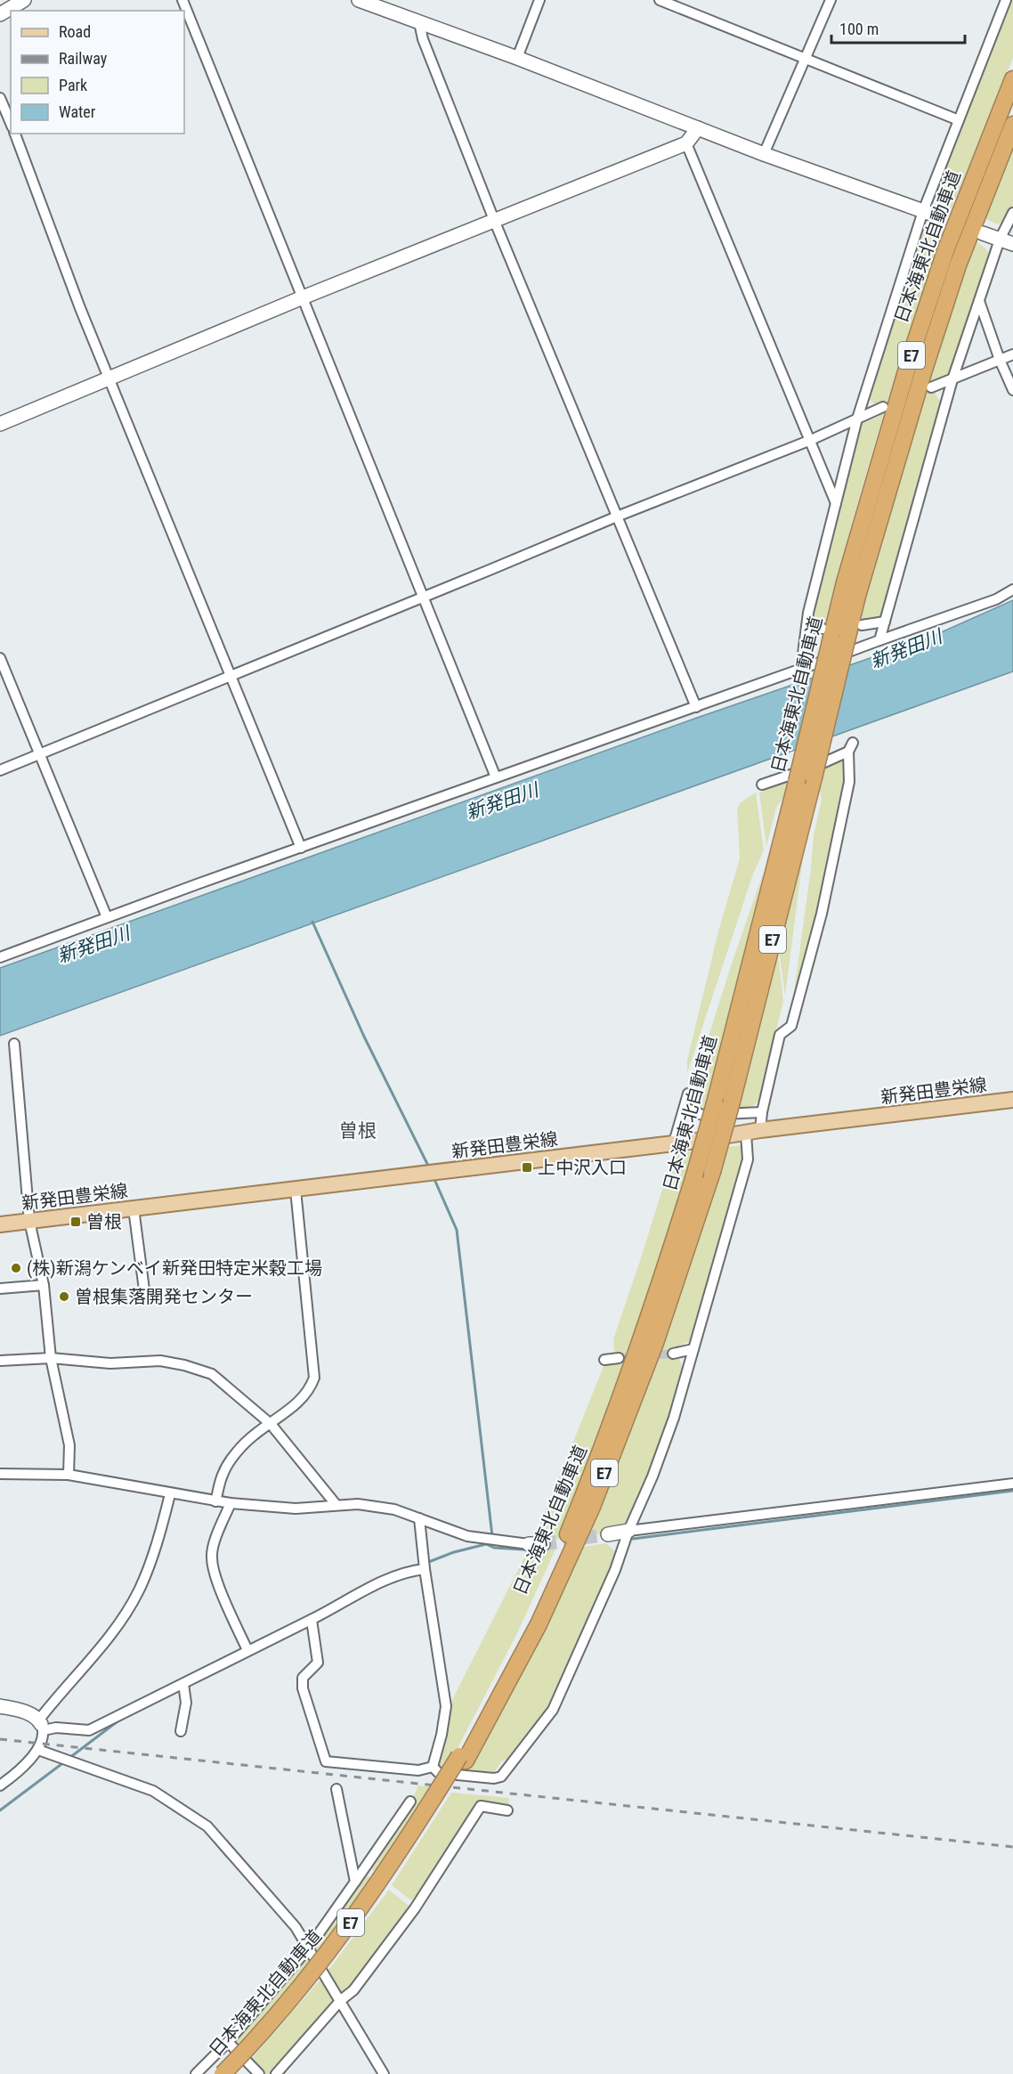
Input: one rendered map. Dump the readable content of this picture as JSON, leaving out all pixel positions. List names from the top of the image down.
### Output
{
  "streets": {
    "highway": ["日本海東北自動車道", "E7"],
    "main road": ["新発田豊栄線"]
  },
  "districts": ["曽根"],
  "water": ["新発田川"],
  "places": {
    "transit": ["上中沢入口", "曽根"],
    "other": ["(株)新潟ケンベイ新発田特定米穀工場", "曽根集落開発センター"]
  },
  "legend": [
    "Road",
    "Railway",
    "Park",
    "Water"
  ],
  "scale_bar": "100 m"
}
